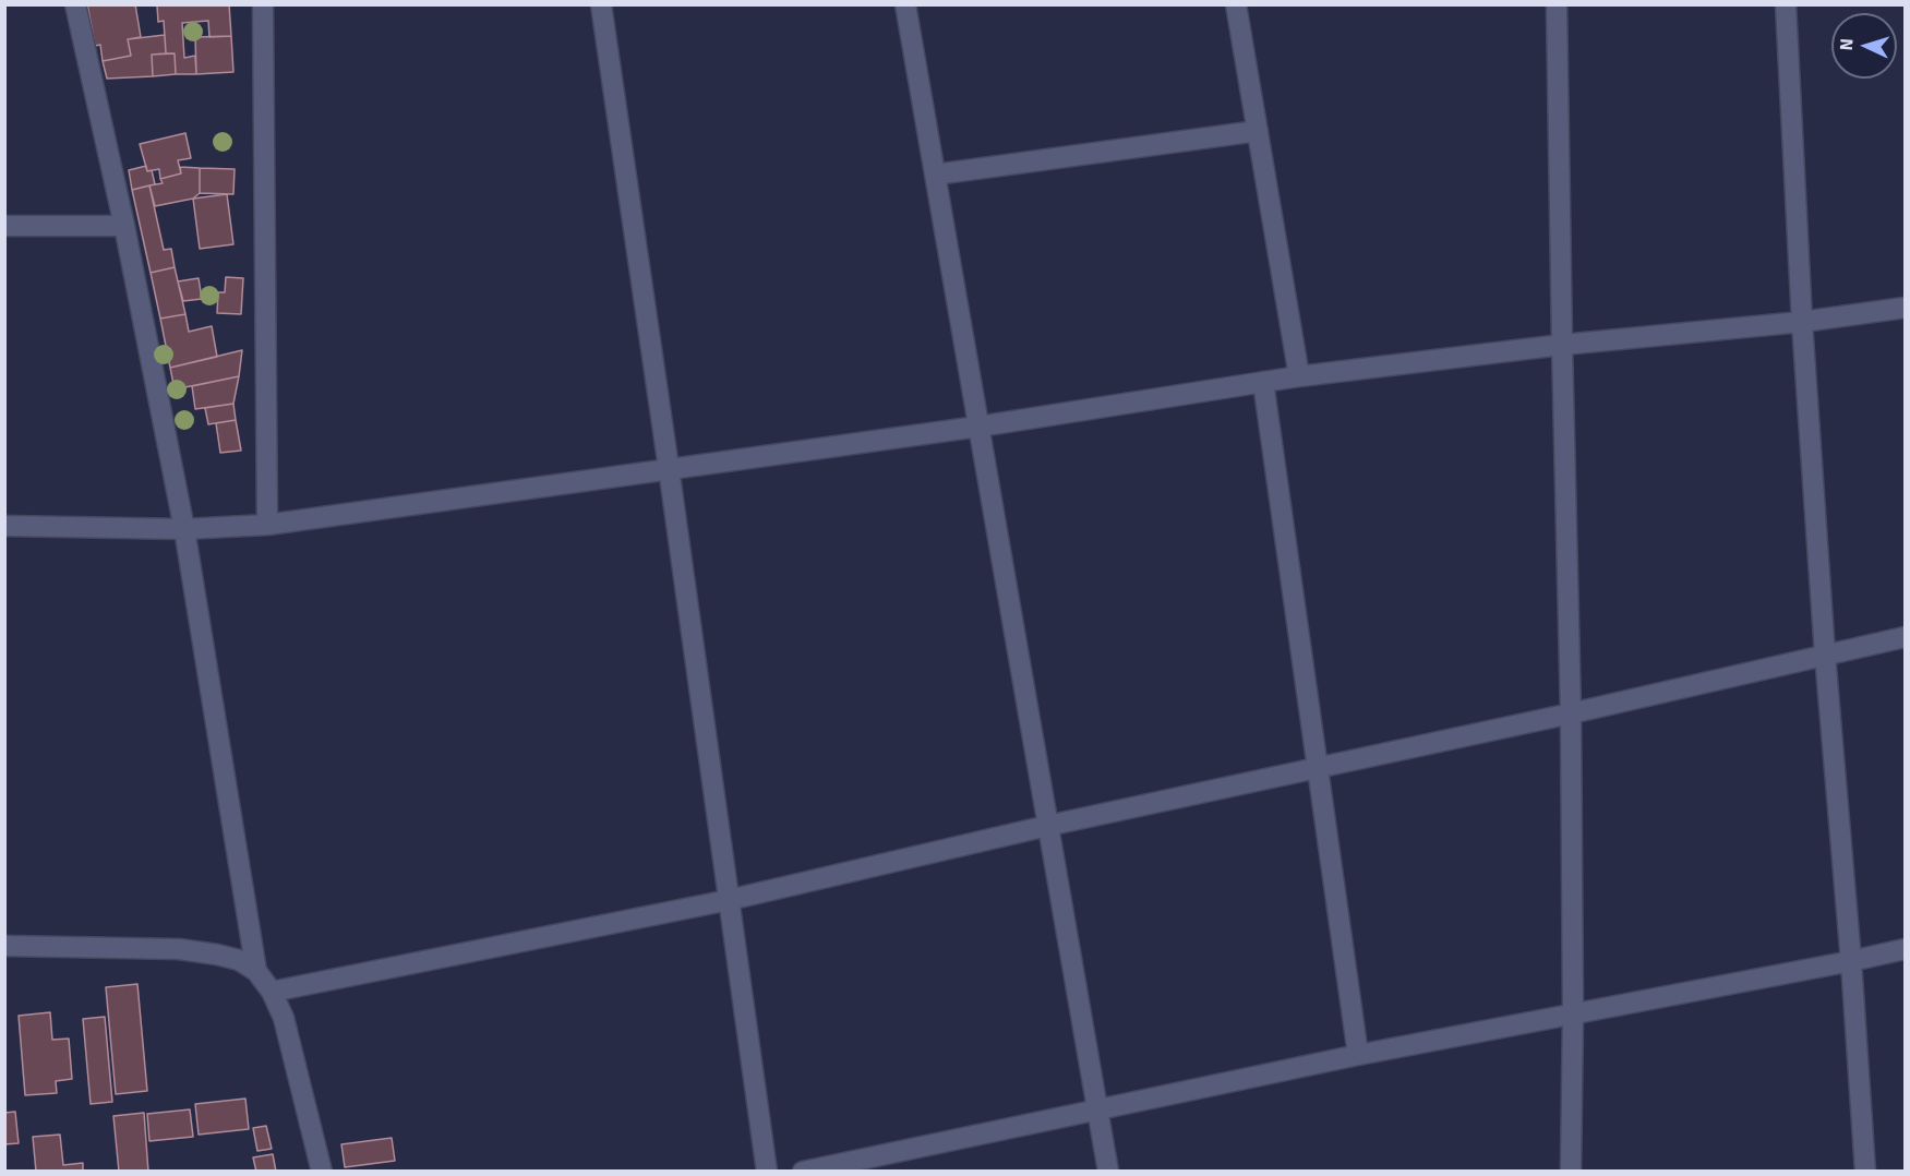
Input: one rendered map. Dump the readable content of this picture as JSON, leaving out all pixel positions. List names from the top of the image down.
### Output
{
  "north": "left"
}
